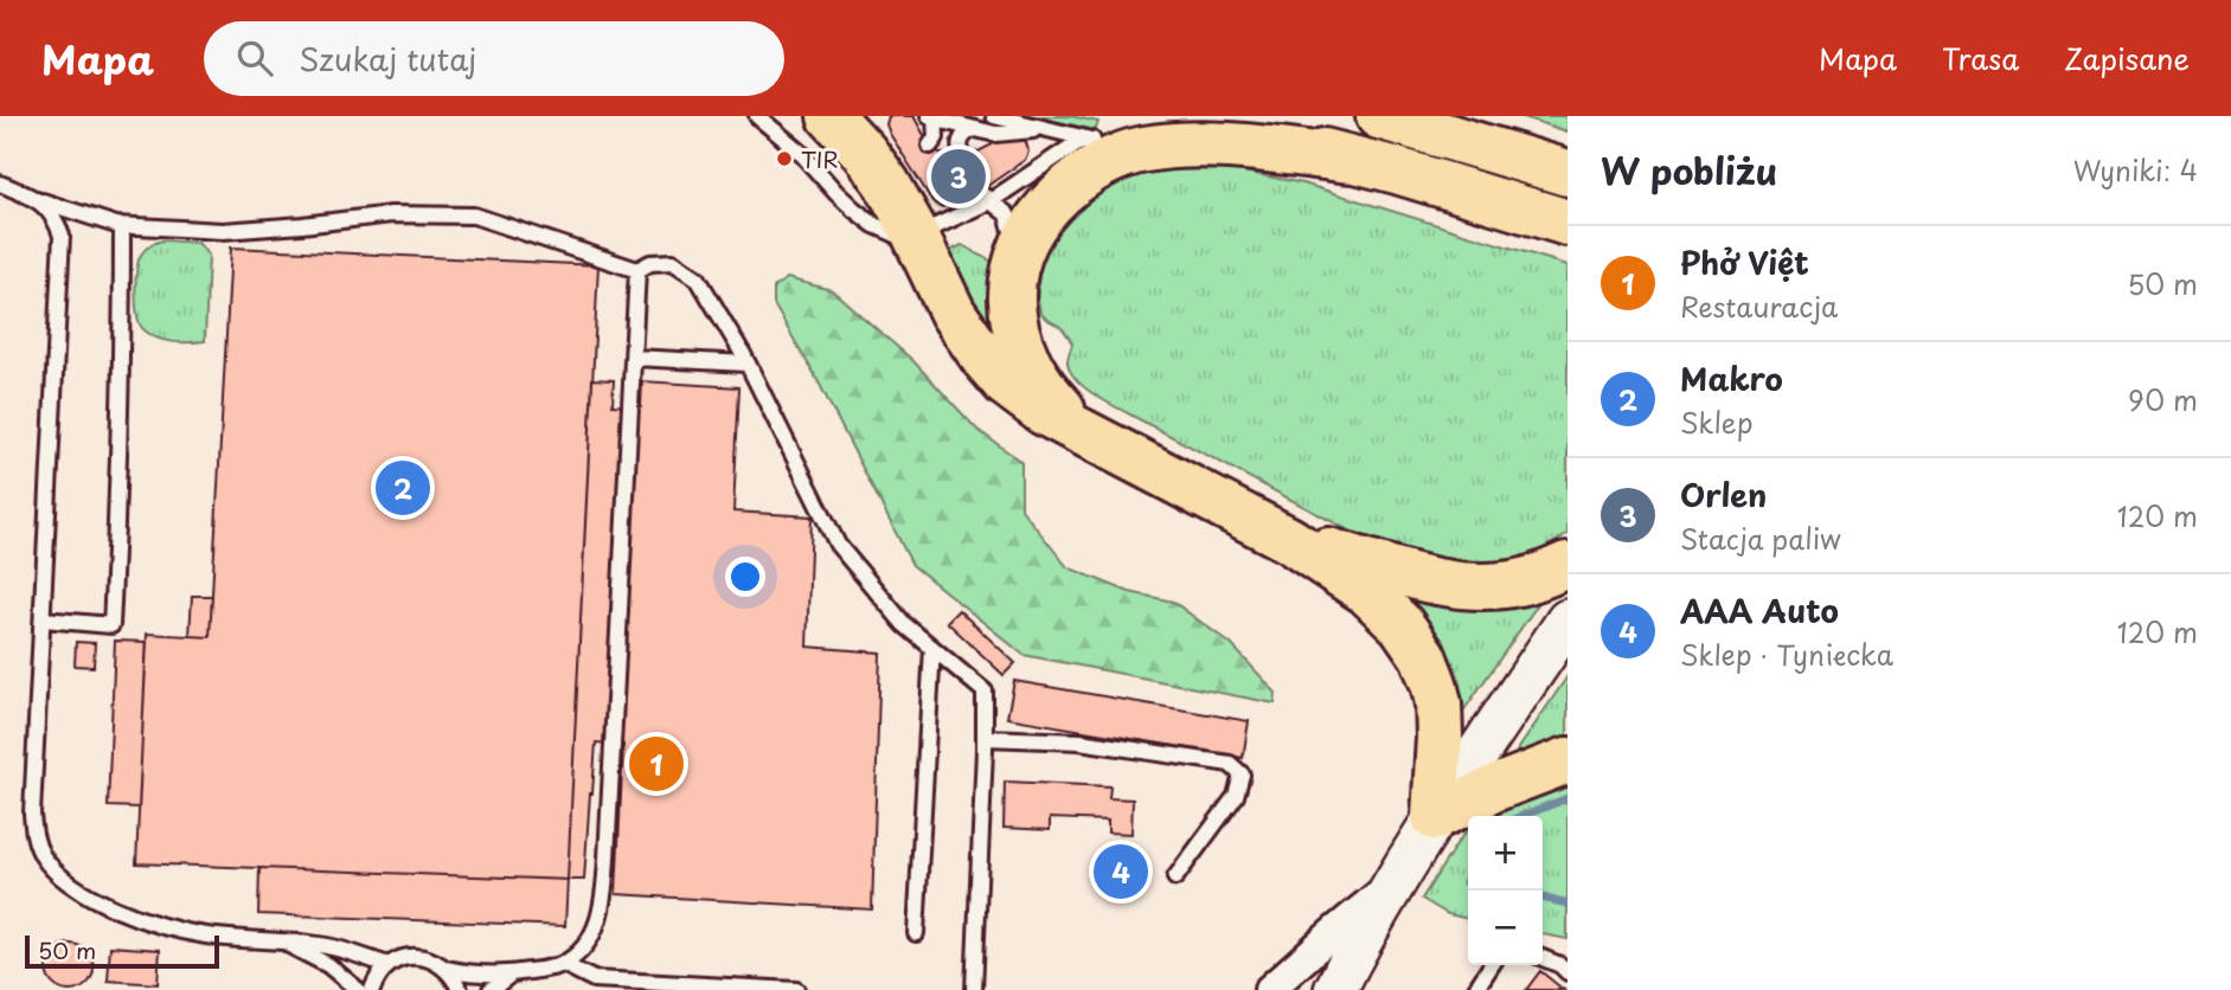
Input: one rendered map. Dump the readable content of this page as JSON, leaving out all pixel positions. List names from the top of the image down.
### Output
{
  "places": ["TIR"],
  "scale_bar": "50 m",
  "page": {
    "header": "Mapa",
    "search": "Szukaj tutaj",
    "nav": ["Mapa", "Trasa", "Zapisane"],
    "heading": ["W pobliżu", "Wyniki: 4"],
    "pins": [
      "3",
      "2",
      "1",
      "4"
    ],
    "list": [
      {
        "mark": "1",
        "name": "Phở Việt",
        "note": "Restauracja",
        "value": "50 m"
      },
      {
        "mark": "2",
        "name": "Makro",
        "note": "Sklep",
        "value": "90 m"
      },
      {
        "mark": "3",
        "name": "Orlen",
        "note": "Stacja paliw",
        "value": "120 m"
      },
      {
        "mark": "4",
        "name": "AAA Auto",
        "note": "Sklep · Tyniecka",
        "value": "120 m"
      }
    ],
    "map_buttons": ["+", "−"],
    "scale": "50 m"
  }
}
